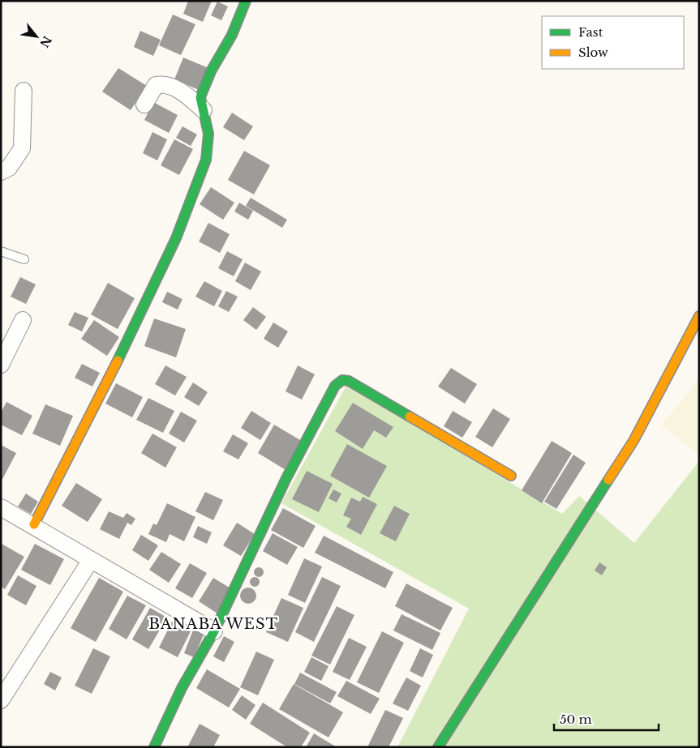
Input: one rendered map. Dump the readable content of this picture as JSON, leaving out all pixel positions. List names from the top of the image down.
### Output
{
  "districts": ["BANABA WEST"],
  "legend": ["Fast", "Slow"],
  "scale_bar": "50 m",
  "north": "bottom right"
}
